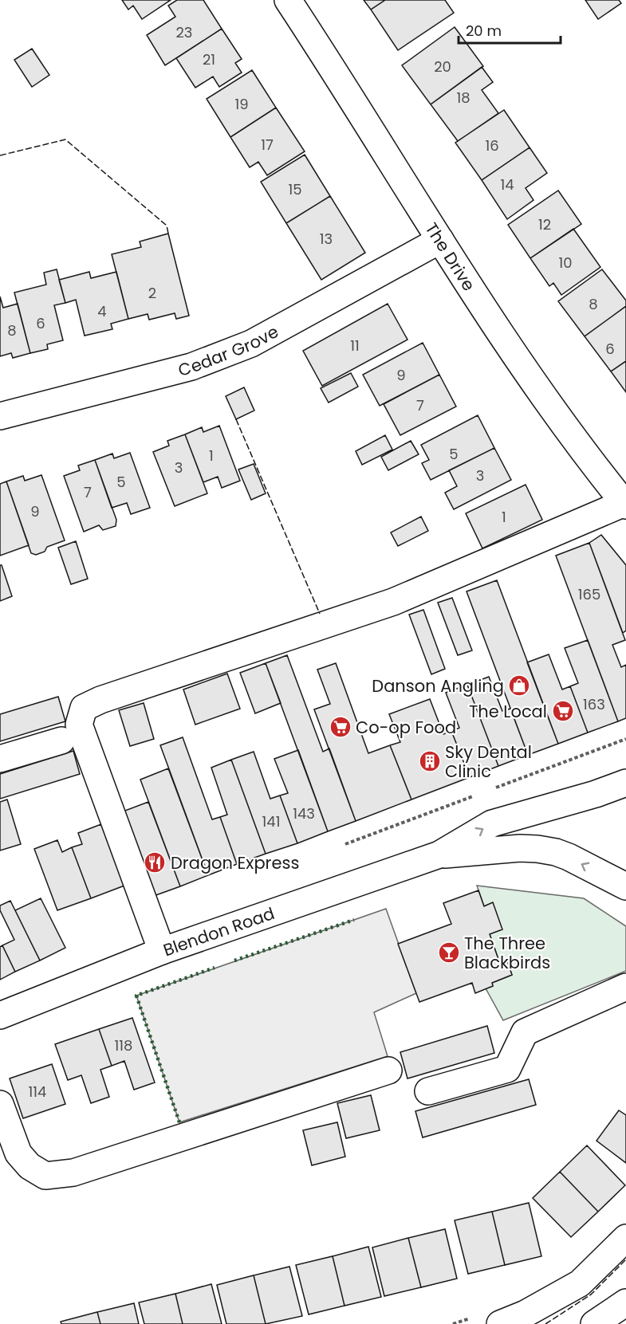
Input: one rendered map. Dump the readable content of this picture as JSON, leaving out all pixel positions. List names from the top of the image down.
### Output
{
  "streets": {
    "main road": ["The Drive", "Cedar Grove", "Blendon Road"]
  },
  "crossings": [
    ["The Drive", "Cedar Grove"]
  ],
  "places": {
    "shop": ["Danson Angling"],
    "supermarket": ["The Local", "Co-op Food"],
    "building": ["Sky Dental Clinic"],
    "restaurant": ["Dragon Express"],
    "bar": ["The Three Blackbirds"]
  },
  "house_numbers": [
    "23",
    "21",
    "20",
    "18",
    "19",
    "17",
    "16",
    "14",
    "15",
    "12",
    "13",
    "10",
    "2",
    "8",
    "4",
    "6",
    "8",
    "11",
    "6",
    "9",
    "7",
    "5",
    "1",
    "3",
    "3",
    "5",
    "7",
    "9",
    "1",
    "165",
    "163",
    "143",
    "141",
    "118",
    "114"
  ],
  "scale_bar": "20 m"
}
